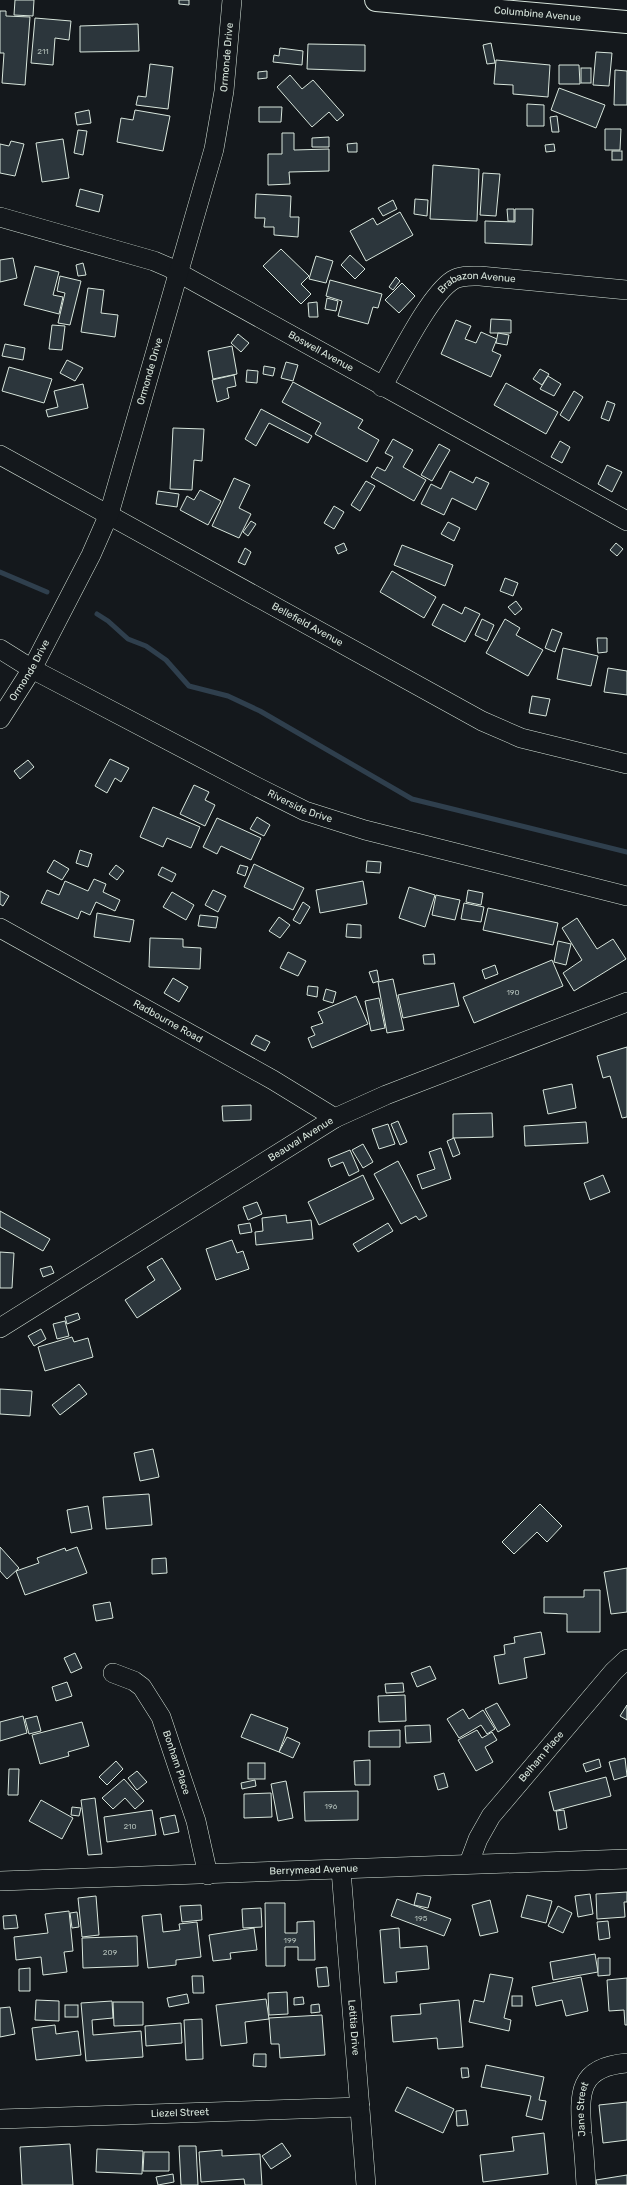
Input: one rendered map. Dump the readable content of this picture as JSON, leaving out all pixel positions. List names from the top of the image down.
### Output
{
  "streets": {
    "main road": ["Columbine Avenue"],
    "street": [
      "Ormonde Drive",
      "Brabazon Avenue",
      "Boswell Avenue",
      "Bellefield Avenue",
      "Riverside Drive",
      "Radbourne Road",
      "Beauval Avenue",
      "Belham Place",
      "Bonham Place",
      "Berrymead Avenue",
      "Letitia Drive",
      "Jane Street",
      "Liezel Street"
    ]
  },
  "crossings": [
    ["Ormonde Drive", "Boswell Avenue"],
    ["Ormonde Drive", "Bellefield Avenue"],
    ["Ormonde Drive", "Riverside Drive"],
    ["Brabazon Avenue", "Boswell Avenue"],
    ["Radbourne Road", "Beauval Avenue"],
    ["Belham Place", "Berrymead Avenue"],
    ["Bonham Place", "Berrymead Avenue"],
    ["Berrymead Avenue", "Letitia Drive"],
    ["Letitia Drive", "Liezel Street"]
  ],
  "house_numbers": [
    "211",
    "190",
    "196",
    "210",
    "195",
    "199",
    "209"
  ]
}
